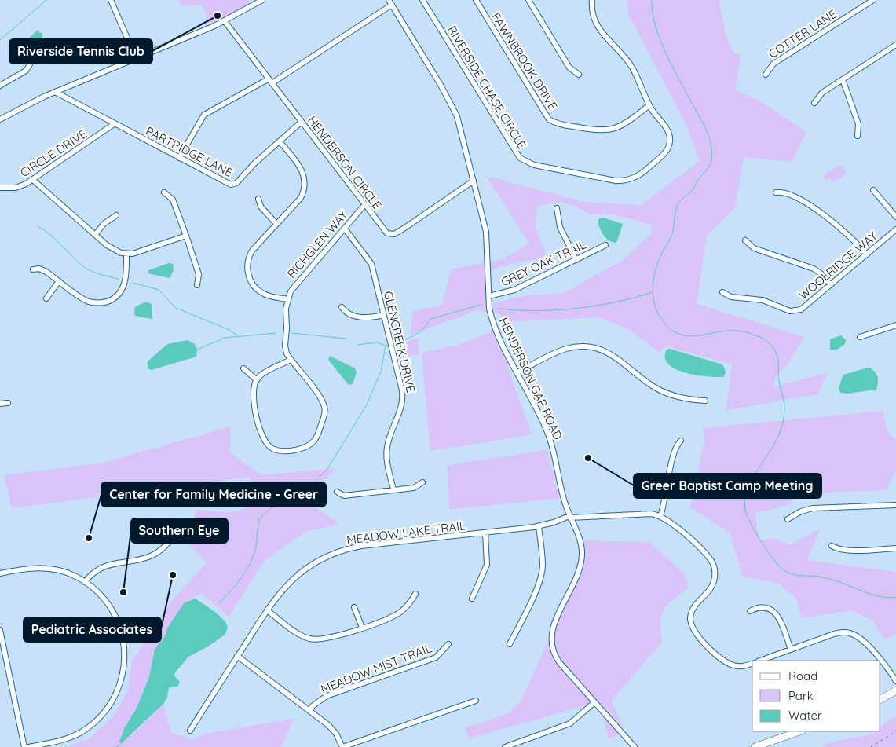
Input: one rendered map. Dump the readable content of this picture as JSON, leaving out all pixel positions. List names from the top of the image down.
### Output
{
  "streets": {
    "street": [
      "COTTER LANE",
      "FAWNBROOK DRIVE",
      "RIVERSIDE CHASE CIRCLE",
      "PARTRIDGE LANE",
      "CIRCLE DRIVE",
      "HENDERSON CIRCLE",
      "RICHGLEN WAY",
      "GREY OAK TRAIL",
      "WOOLRIDGE WAY",
      "GLENCREEK DRIVE",
      "HENDERSON GAP ROAD",
      "MEADOW LAKE TRAIL",
      "MEADOW MIST TRAIL"
    ]
  },
  "crossings": [
    ["FAWNBROOK DRIVE", "RIVERSIDE CHASE CIRCLE"],
    ["PARTRIDGE LANE", "CIRCLE DRIVE"],
    ["PARTRIDGE LANE", "HENDERSON CIRCLE"],
    ["HENDERSON CIRCLE", "RICHGLEN WAY"],
    ["HENDERSON CIRCLE", "HENDERSON GAP ROAD"],
    ["RICHGLEN WAY", "GLENCREEK DRIVE"],
    ["GREY OAK TRAIL", "HENDERSON GAP ROAD"],
    ["HENDERSON GAP ROAD", "MEADOW LAKE TRAIL"]
  ],
  "places": [
    "Riverside Tennis Club",
    "Greer Baptist Camp Meeting",
    "Center for Family Medicine - Greer",
    "Pediatric Associates",
    "Southern Eye"
  ],
  "legend": ["Road", "Park", "Water"]
}
